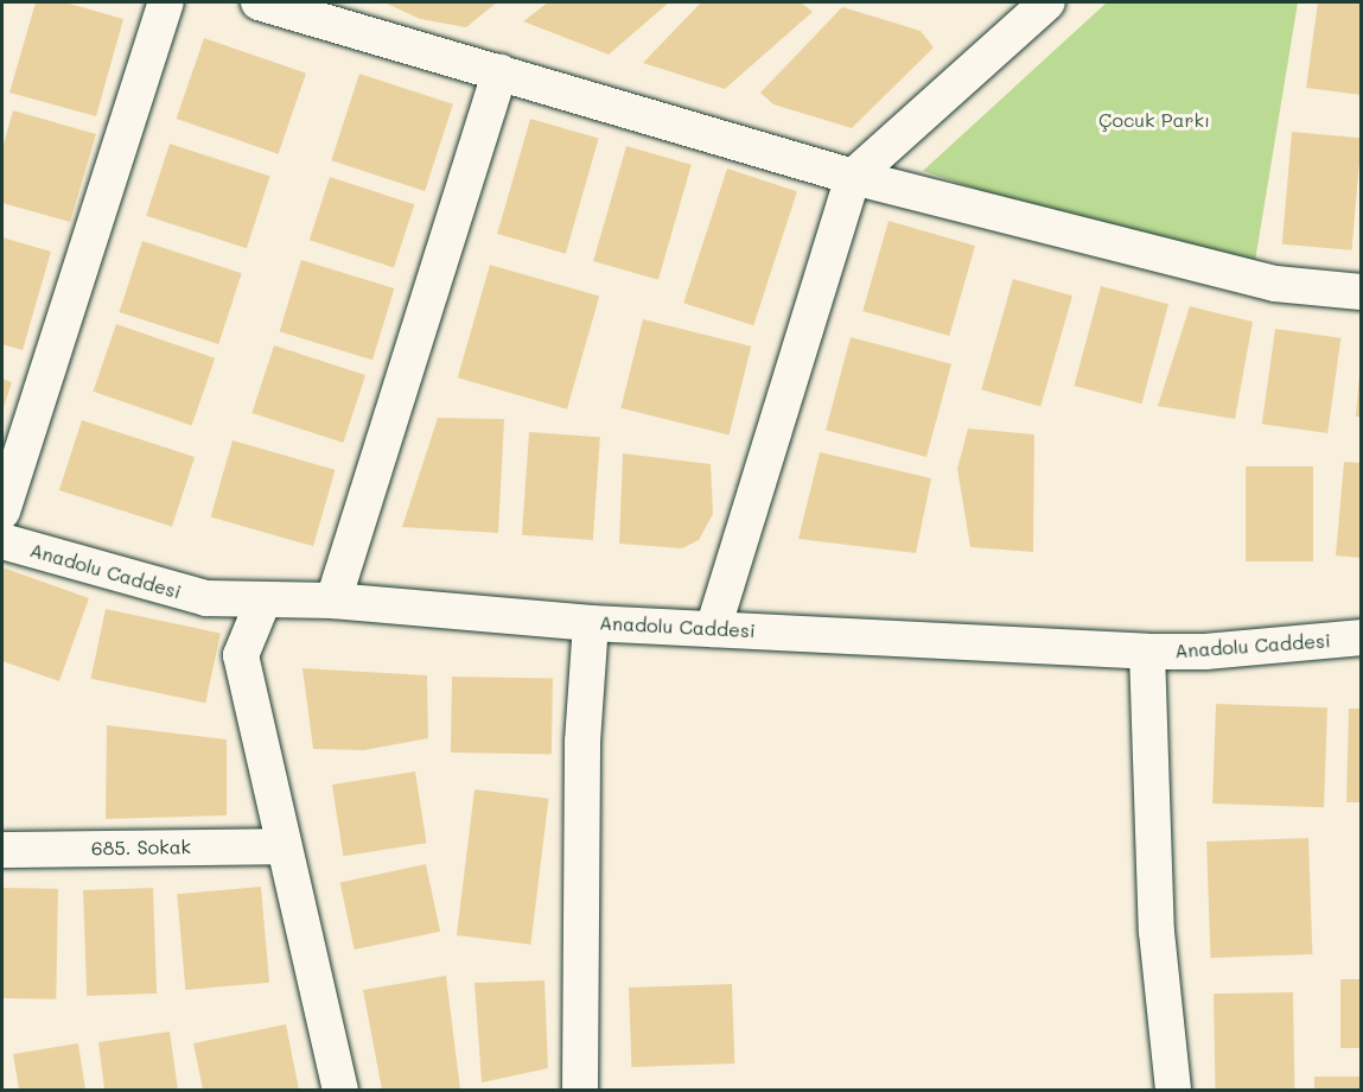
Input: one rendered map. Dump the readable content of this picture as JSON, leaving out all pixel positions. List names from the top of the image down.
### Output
{
  "streets": {
    "street": ["Anadolu Caddesi", "685. Sokak"]
  },
  "parks": ["Çocuk Parkı"]
}
